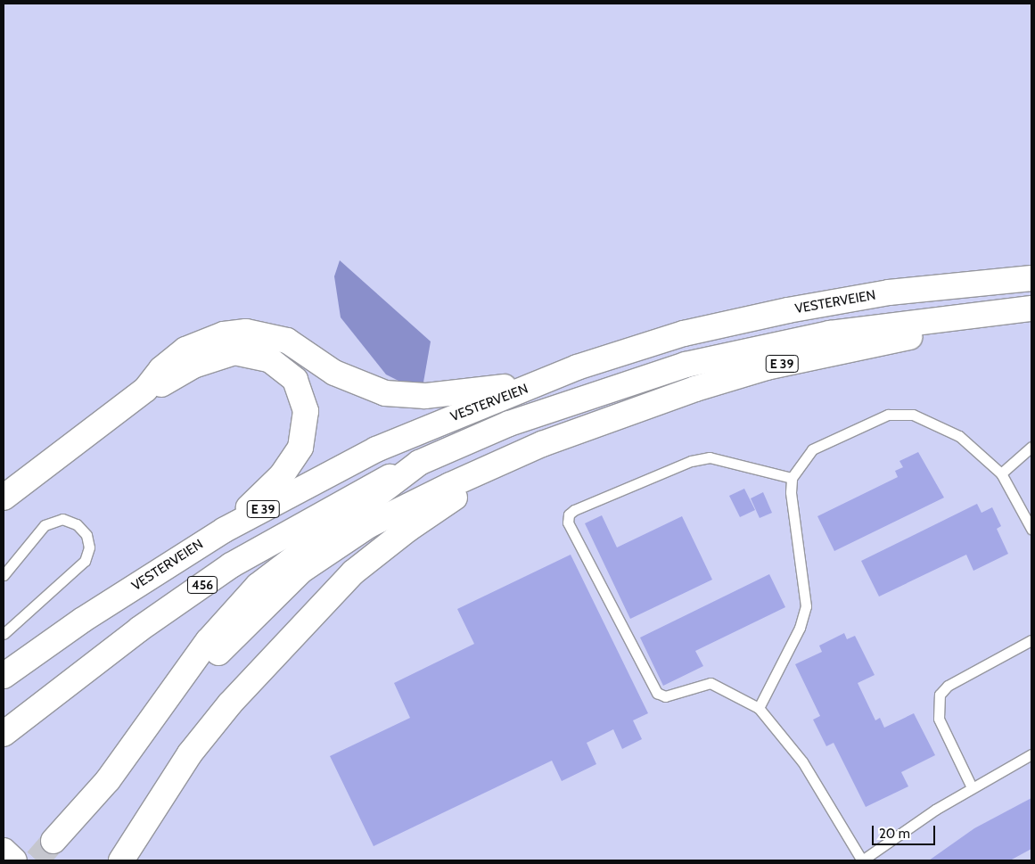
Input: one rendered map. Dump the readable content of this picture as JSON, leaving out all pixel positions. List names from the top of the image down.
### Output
{
  "streets": {
    "main road": ["VESTERVEIEN", "E 39", "456"]
  },
  "crossings": [
    ["VESTERVEIEN", "E 39"]
  ],
  "scale_bar": "20 m"
}
